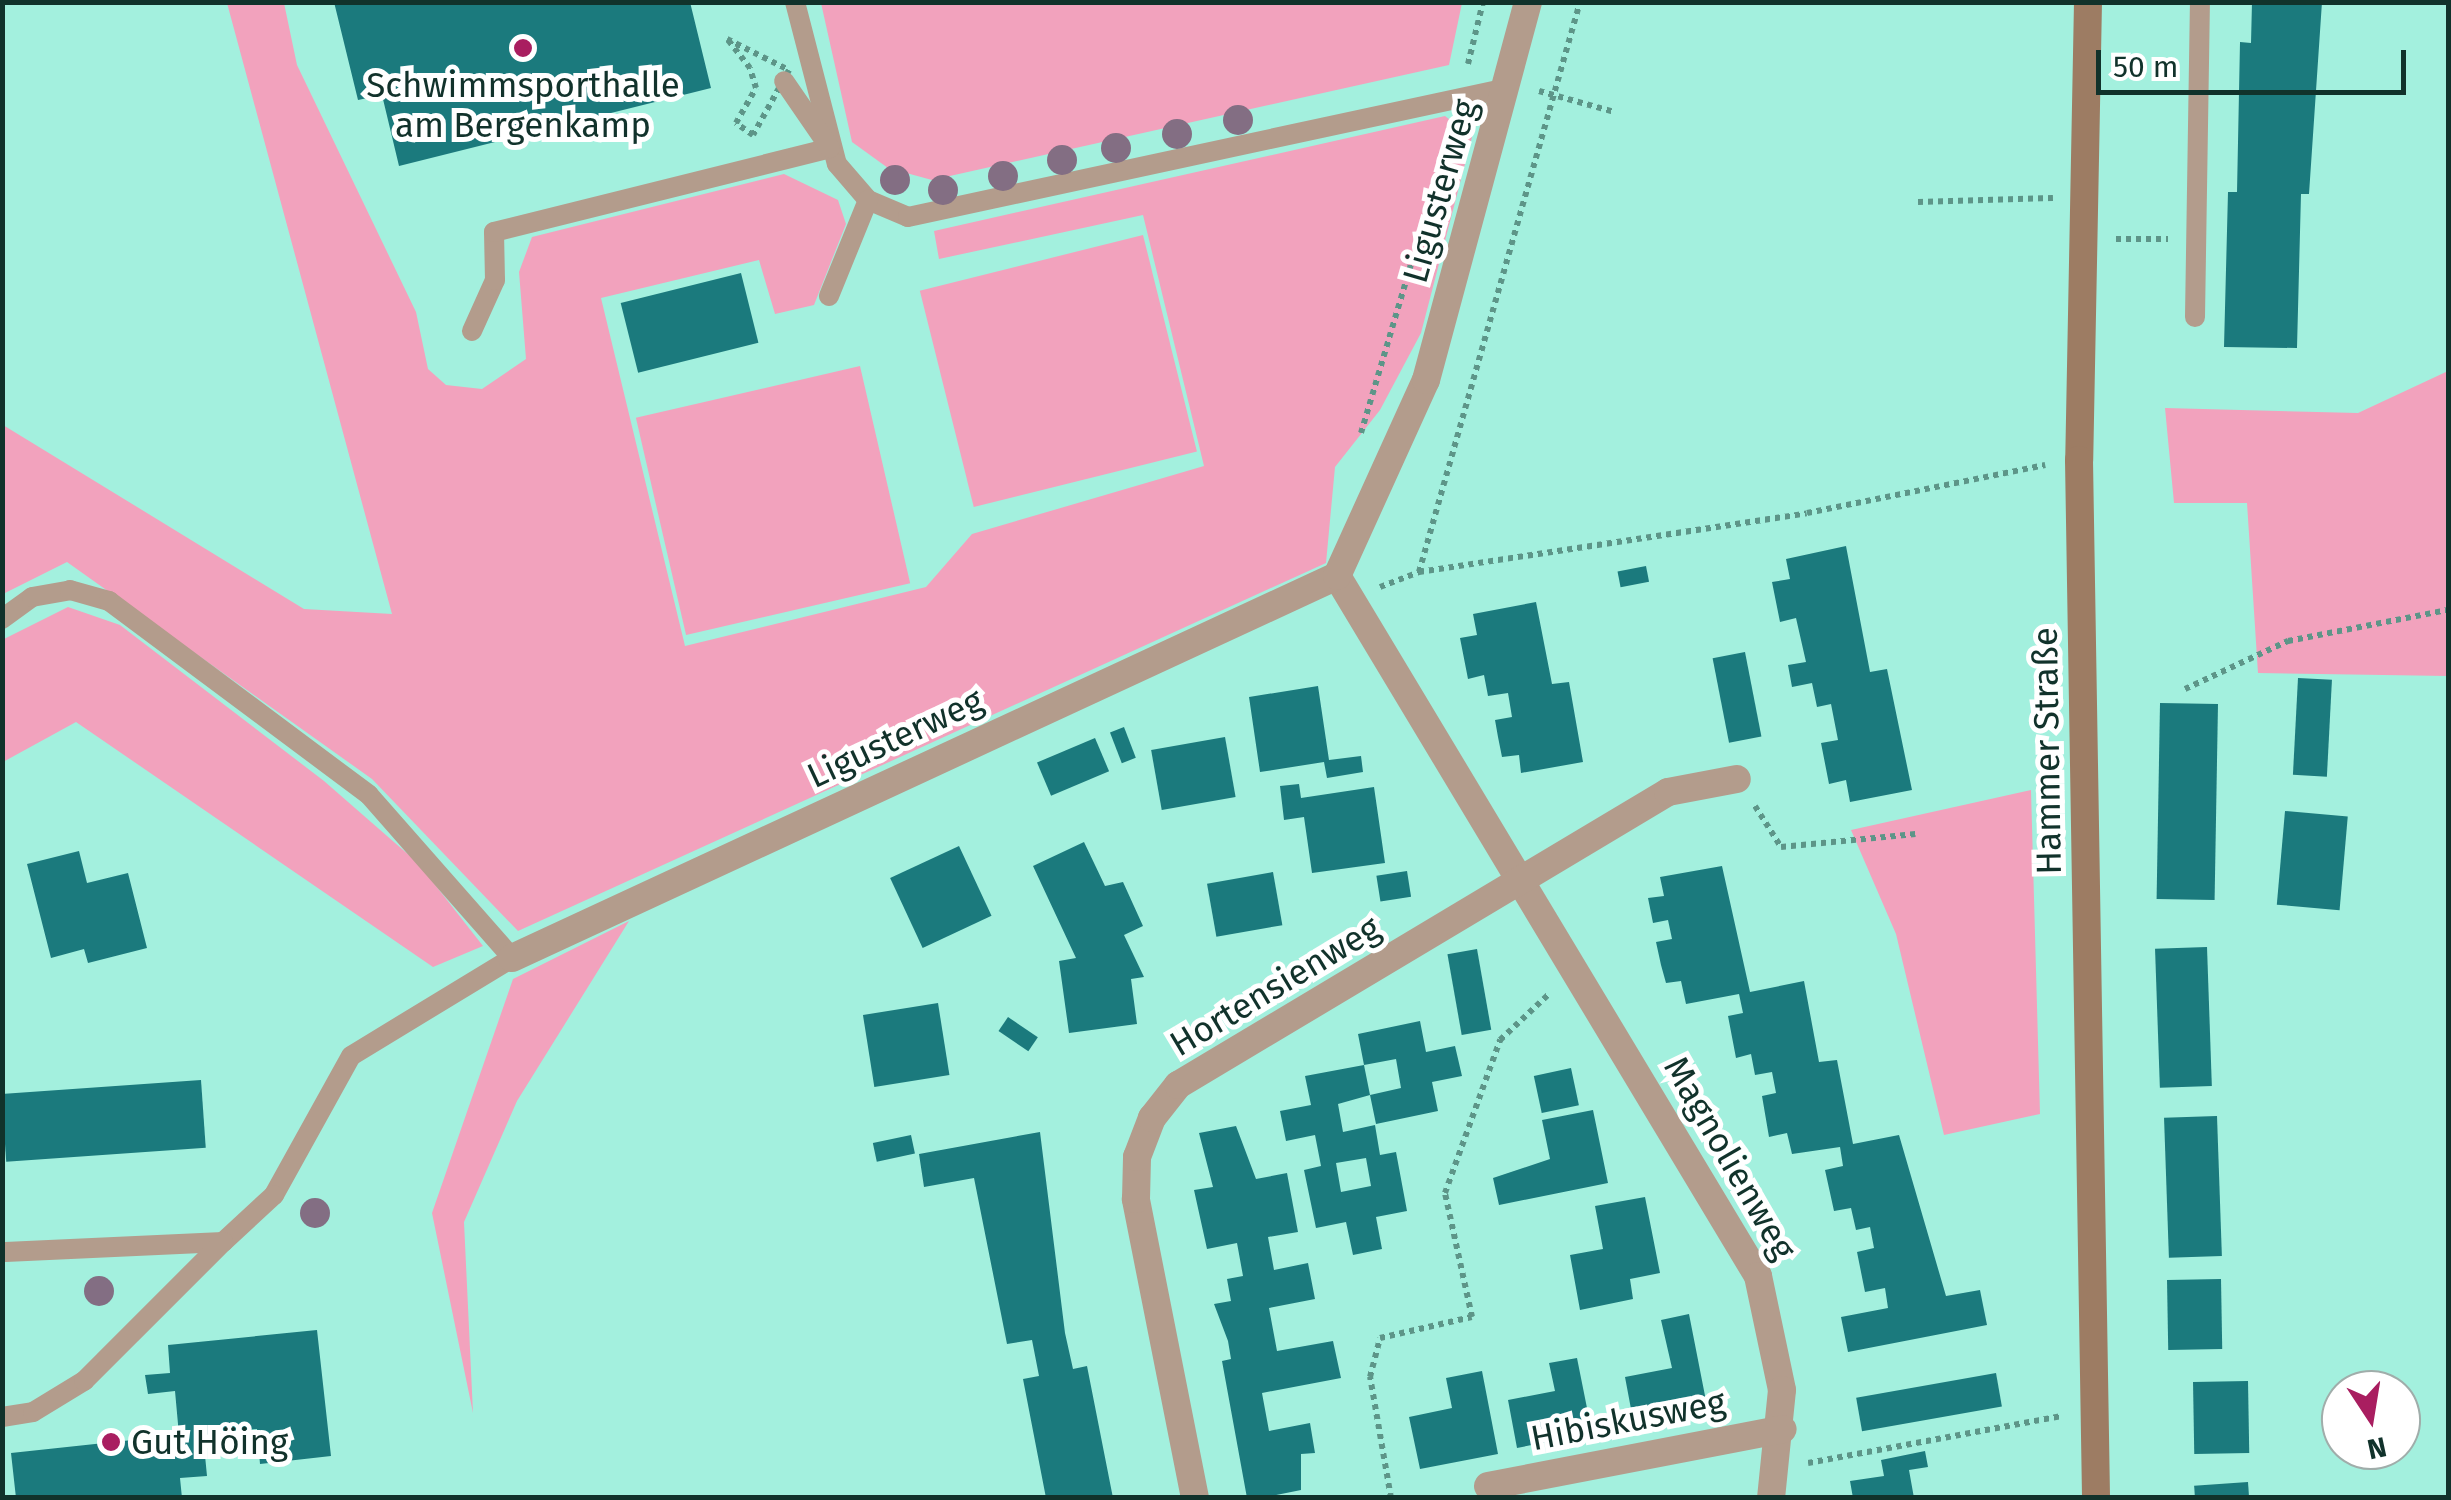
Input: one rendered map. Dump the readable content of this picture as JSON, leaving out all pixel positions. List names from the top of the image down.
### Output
{
  "streets": {
    "main road": ["Hammer Straße"],
    "street": [
      "Ligusterweg",
      "Hortensienweg",
      "Magnolienweg",
      "Hibiskusweg"
    ]
  },
  "crossings": [
    ["Ligusterweg", "Magnolienweg"],
    ["Hortensienweg", "Magnolienweg"],
    ["Magnolienweg", "Hibiskusweg"]
  ],
  "places": ["Schwimmsporthalle am Bergenkamp", "Gut Höing"],
  "scale_bar": "50 m",
  "north": "bottom"
}
